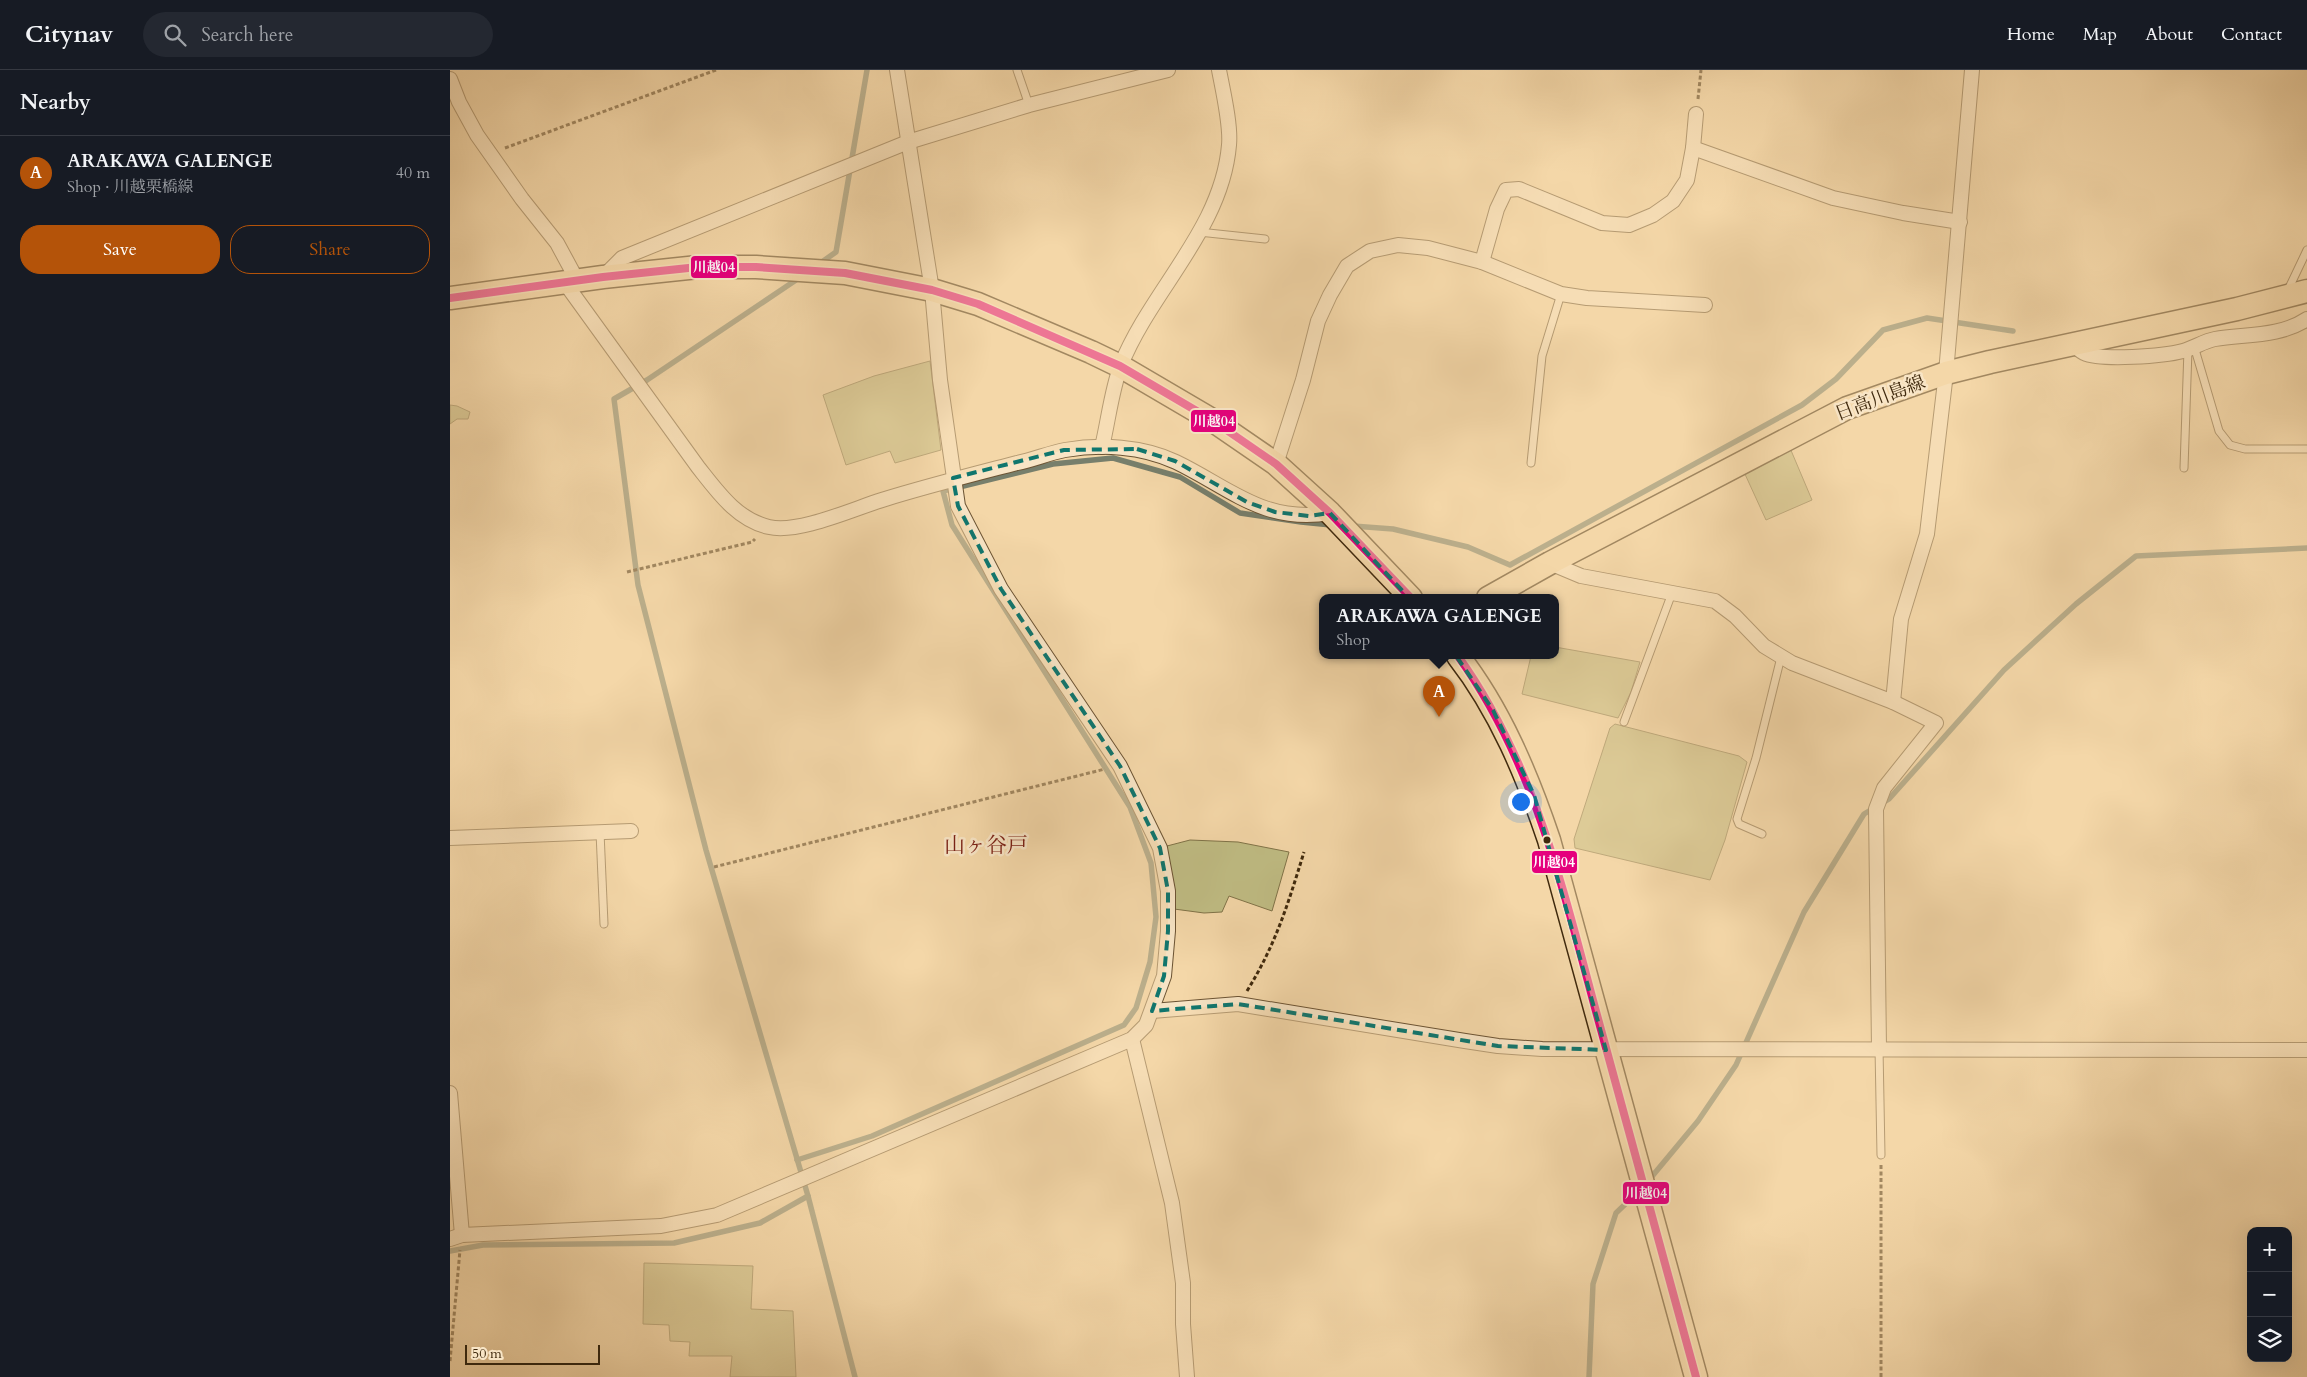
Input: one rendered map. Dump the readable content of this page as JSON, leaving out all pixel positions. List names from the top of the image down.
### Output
{
  "streets": {
    "main road": ["日高川島線"]
  },
  "districts": ["山ヶ谷戸"],
  "lines": ["transit line 川越04"],
  "scale_bar": "50 m",
  "page": {
    "header": "Citynav",
    "search": "Search here",
    "nav": [
      "Home",
      "Map",
      "About",
      "Contact"
    ],
    "heading": "Nearby",
    "list": [
      {
        "mark": "A",
        "name": "ARAKAWA GALENGE",
        "note": "Shop · 川越栗橋線",
        "value": "40 m"
      }
    ],
    "buttons": ["Save", "Share"],
    "popup": ["ARAKAWA GALENGE", "Shop"],
    "pins": "A",
    "map_buttons": ["+", "−"],
    "scale": "50 m"
  }
}
